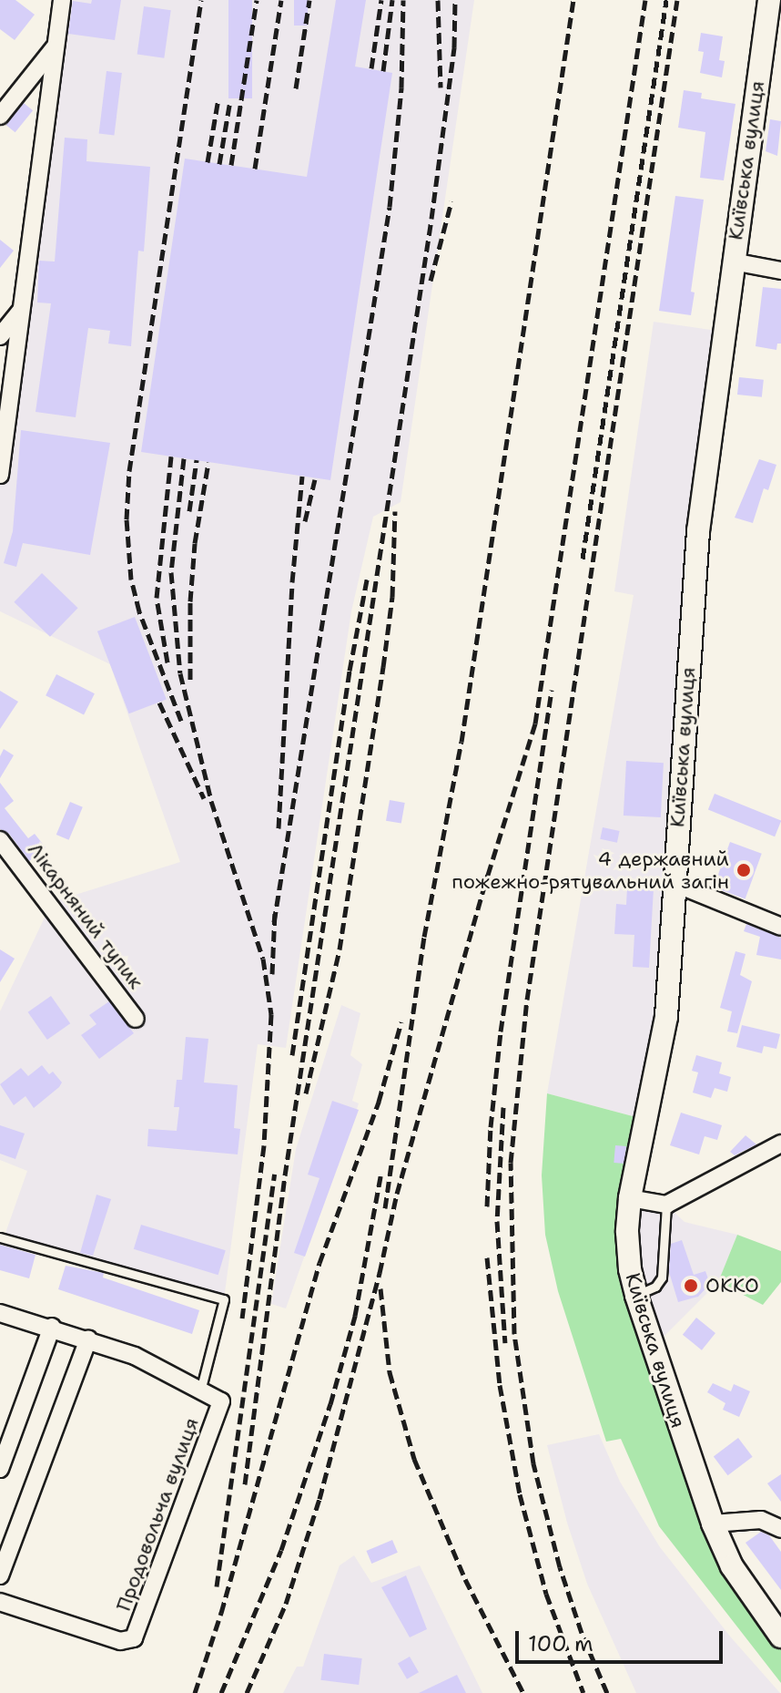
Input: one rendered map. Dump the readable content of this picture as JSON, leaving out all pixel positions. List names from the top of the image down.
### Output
{
  "streets": {
    "street": ["Київська вулиця", "Лікарняний тупик", "Продовольча вулиця"]
  },
  "places": ["4 державний пожежно-рятувальний загін", "ОККО"],
  "scale_bar": "100 m"
}
